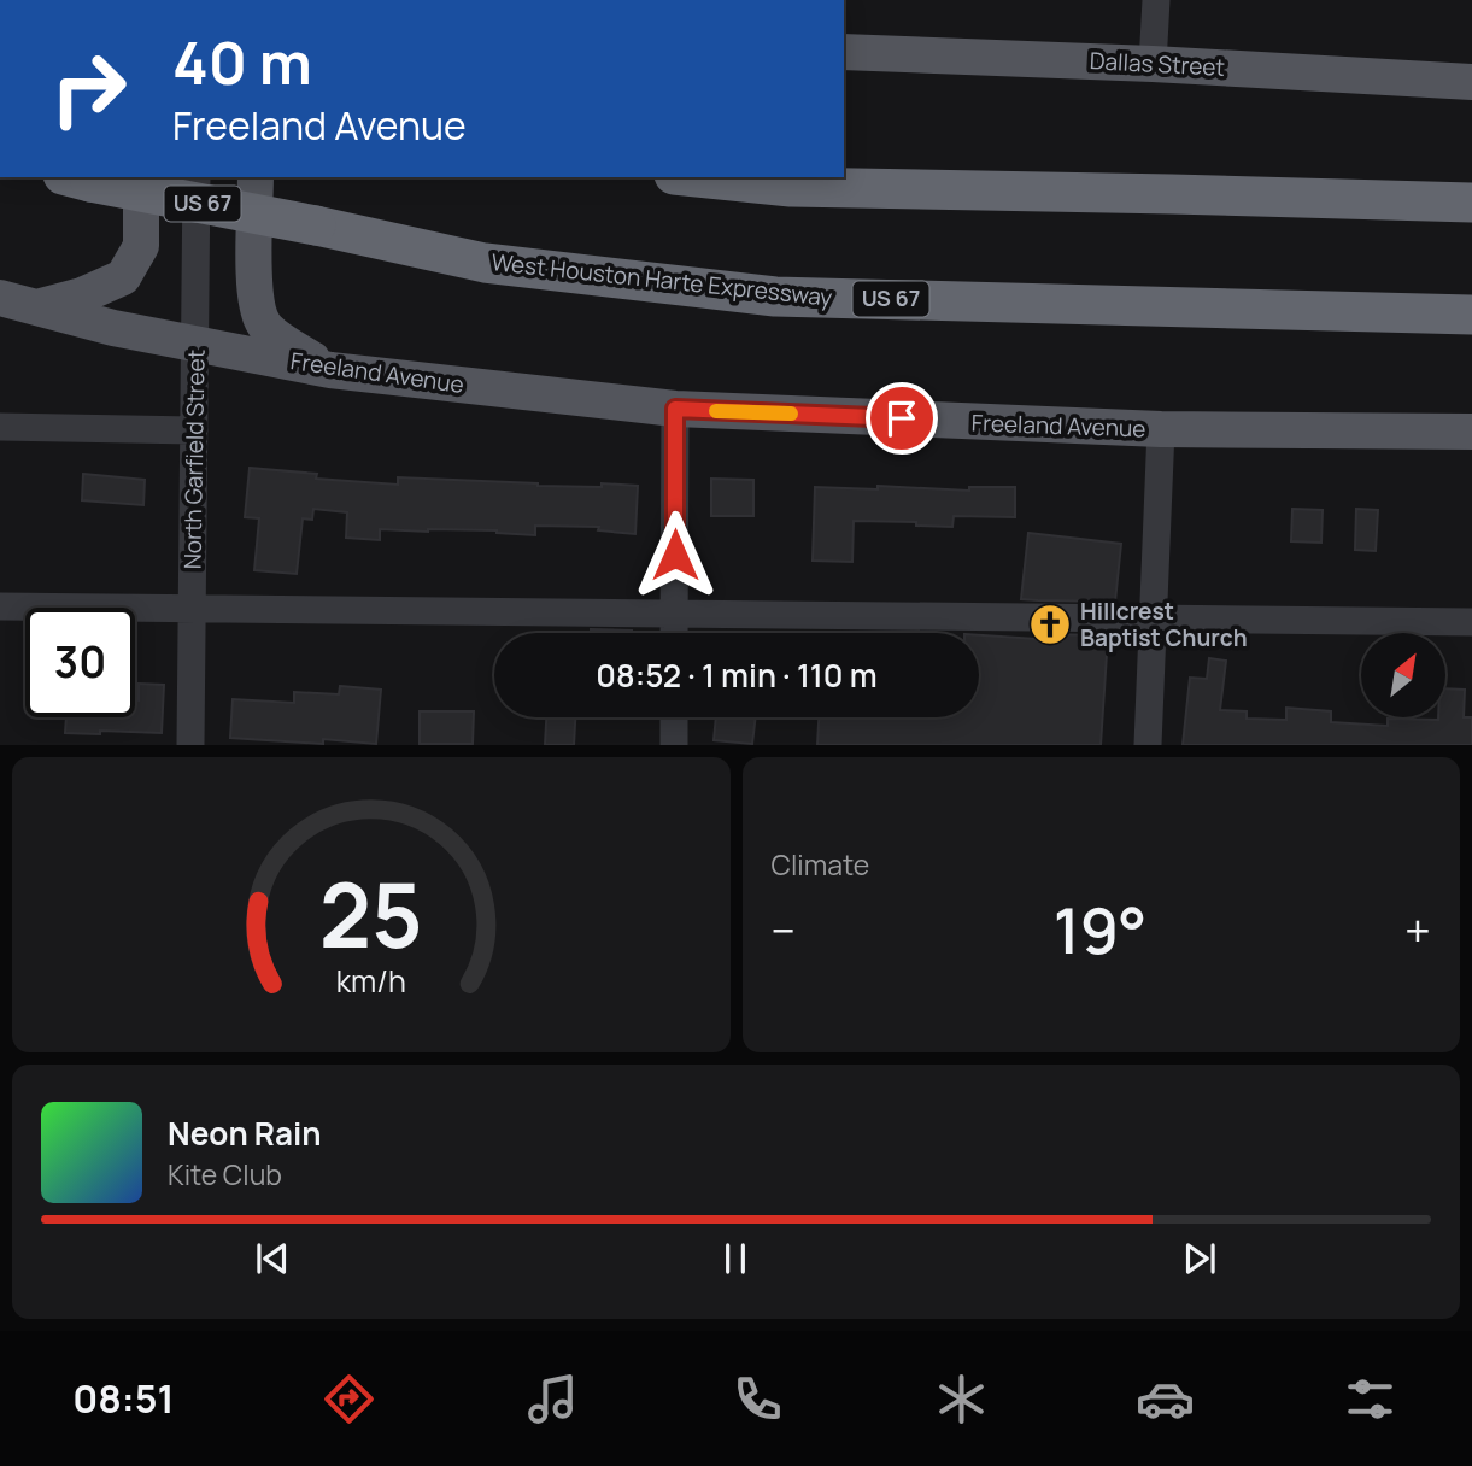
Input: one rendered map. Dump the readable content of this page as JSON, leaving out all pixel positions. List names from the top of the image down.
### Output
{
  "streets": {
    "highway": ["US 67", "West Houston Harte Expressway"],
    "main road": ["Dallas Street", "Freeland Avenue"],
    "street": ["North Garfield Street"]
  },
  "crossings": [
    ["Freeland Avenue", "North Garfield Street"]
  ],
  "places": {
    "church": ["Hillcrest Baptist Church"]
  },
  "north": "top right",
  "page": {
    "turn": ["40 m", "Freeland Avenue"],
    "limit": "30",
    "trip": "08:52 · 1 min · 110 m",
    "tile": "Climate",
    "heat": ["−", "19°", "+"],
    "song": ["Neon Rain", "Kite Club"],
    "tabs": "08:51",
    "gauge": ["25", "km/h"]
  }
}
